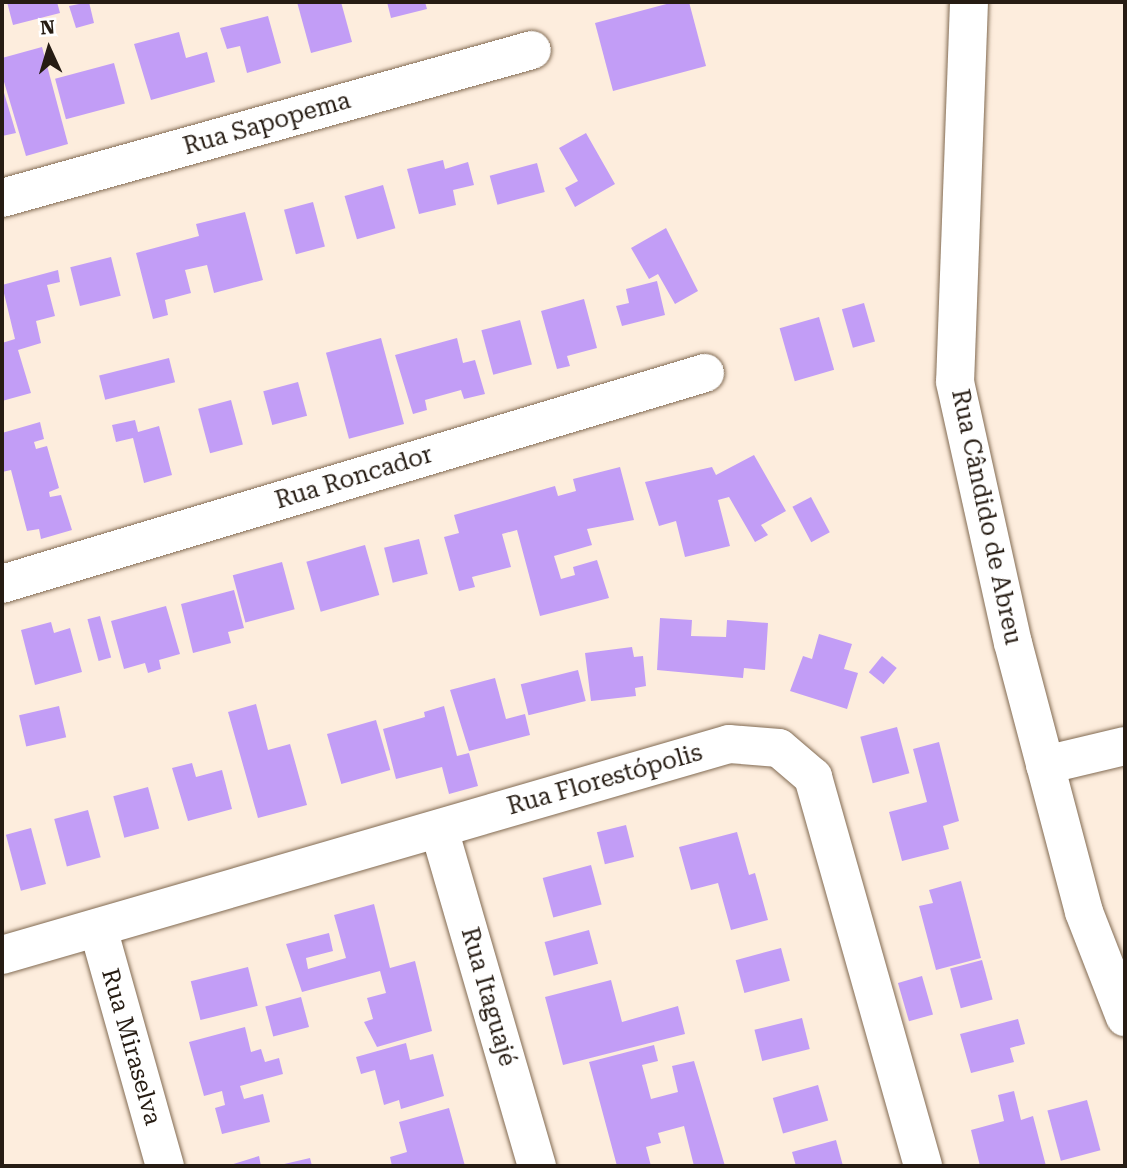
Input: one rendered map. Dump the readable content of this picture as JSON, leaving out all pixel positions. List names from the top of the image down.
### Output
{
  "streets": {
    "street": [
      "Rua Sapopema",
      "Rua Roncador",
      "Rua Cândido de Abreu",
      "Rua Florestópolis",
      "Rua Itaguajé",
      "Rua Miraselva"
    ]
  },
  "crossings": [
    ["Rua Florestópolis", "Rua Itaguajé"],
    ["Rua Florestópolis", "Rua Miraselva"]
  ],
  "north": "top"
}
